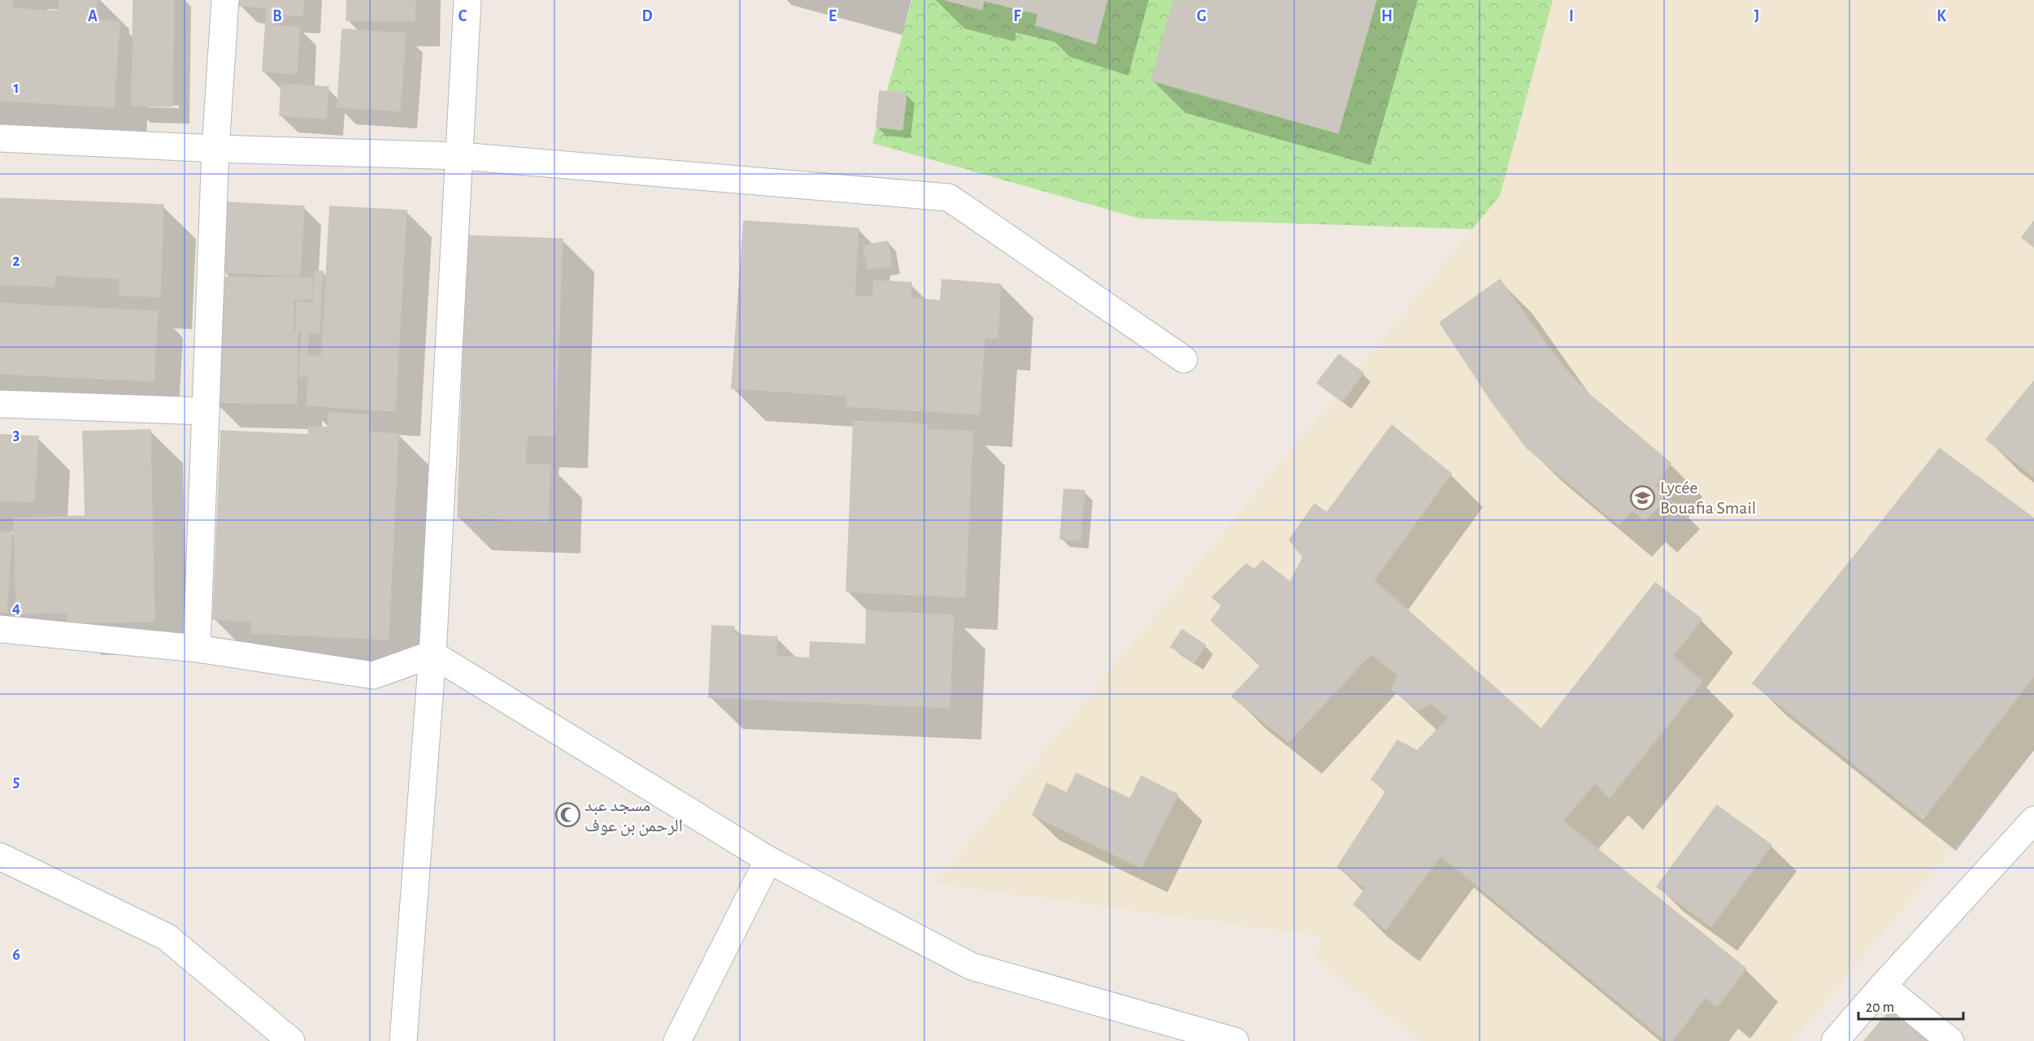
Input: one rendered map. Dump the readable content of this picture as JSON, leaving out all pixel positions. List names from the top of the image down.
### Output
{
  "places": {
    "school or university": ["Lycée Bouafia Smail"],
    "mosque": ["مسجد عبد الرحمن بن عوف"]
  },
  "scale_bar": "20 m",
  "grid": {
    "columns": [
      "A",
      "B",
      "C",
      "D",
      "E",
      "F",
      "G",
      "H",
      "I",
      "J",
      "K"
    ],
    "rows": [
      "1",
      "2",
      "3",
      "4",
      "5",
      "6"
    ]
  }
}
